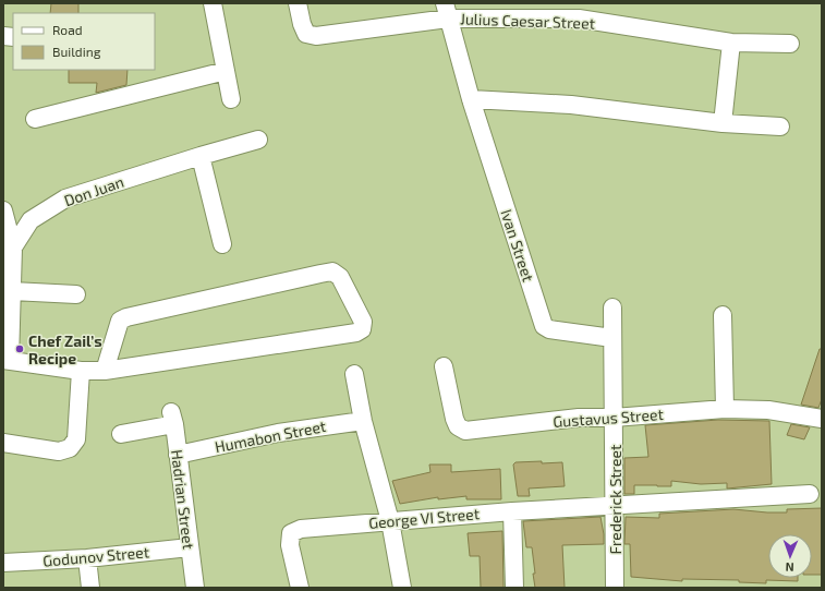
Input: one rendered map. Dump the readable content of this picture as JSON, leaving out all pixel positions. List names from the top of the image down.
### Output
{
  "streets": {
    "street": [
      "Julius Caesar Street",
      "Don Juan",
      "Ivan Street",
      "Gustavus Street",
      "Humabon Street",
      "Hadrian Street",
      "Frederick Street",
      "George VI Street",
      "Godunov Street"
    ]
  },
  "crossings": [
    ["Ivan Street", "Frederick Street"],
    ["Gustavus Street", "Frederick Street"],
    ["Humabon Street", "Hadrian Street"],
    ["Hadrian Street", "Godunov Street"],
    ["Frederick Street", "George VI Street"]
  ],
  "places": ["Chef Zail’s Recipe"],
  "legend": ["Road", "Building"],
  "north": "bottom"
}
